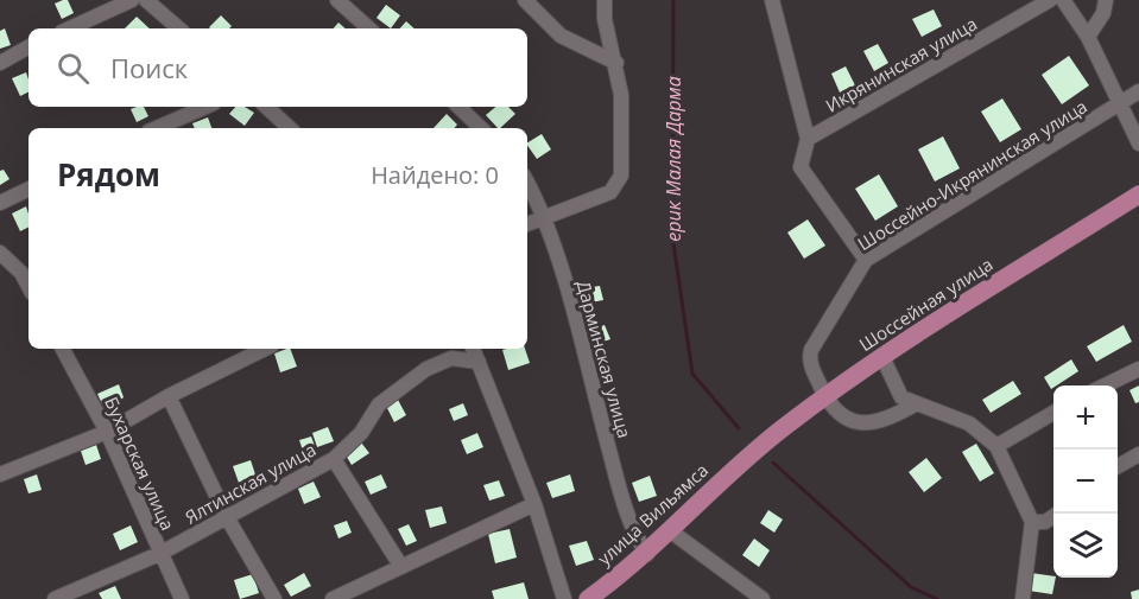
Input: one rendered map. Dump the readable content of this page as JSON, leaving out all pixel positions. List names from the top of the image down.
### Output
{
  "streets": {
    "main road": ["Шоссейная улица", "улица Вильямса"],
    "street": [
      "Икрянинская улица",
      "Шоссейно-Икрянинская улица",
      "Дарминская улица",
      "Бухарская улица",
      "Ялтинская улица"
    ]
  },
  "crossings": [
    ["Шоссейно-Икрянинская улица", "Шоссейная улица"],
    ["Шоссейная улица", "улица Вильямса"],
    ["Дарминская улица", "улица Вильямса"],
    ["Бухарская улица", "Ялтинская улица"]
  ],
  "water": ["ерик Малая Дарма"],
  "page": {
    "search": "Поиск",
    "heading": ["Рядом", "Найдено: 0"],
    "map_buttons": ["+", "−"]
  }
}
